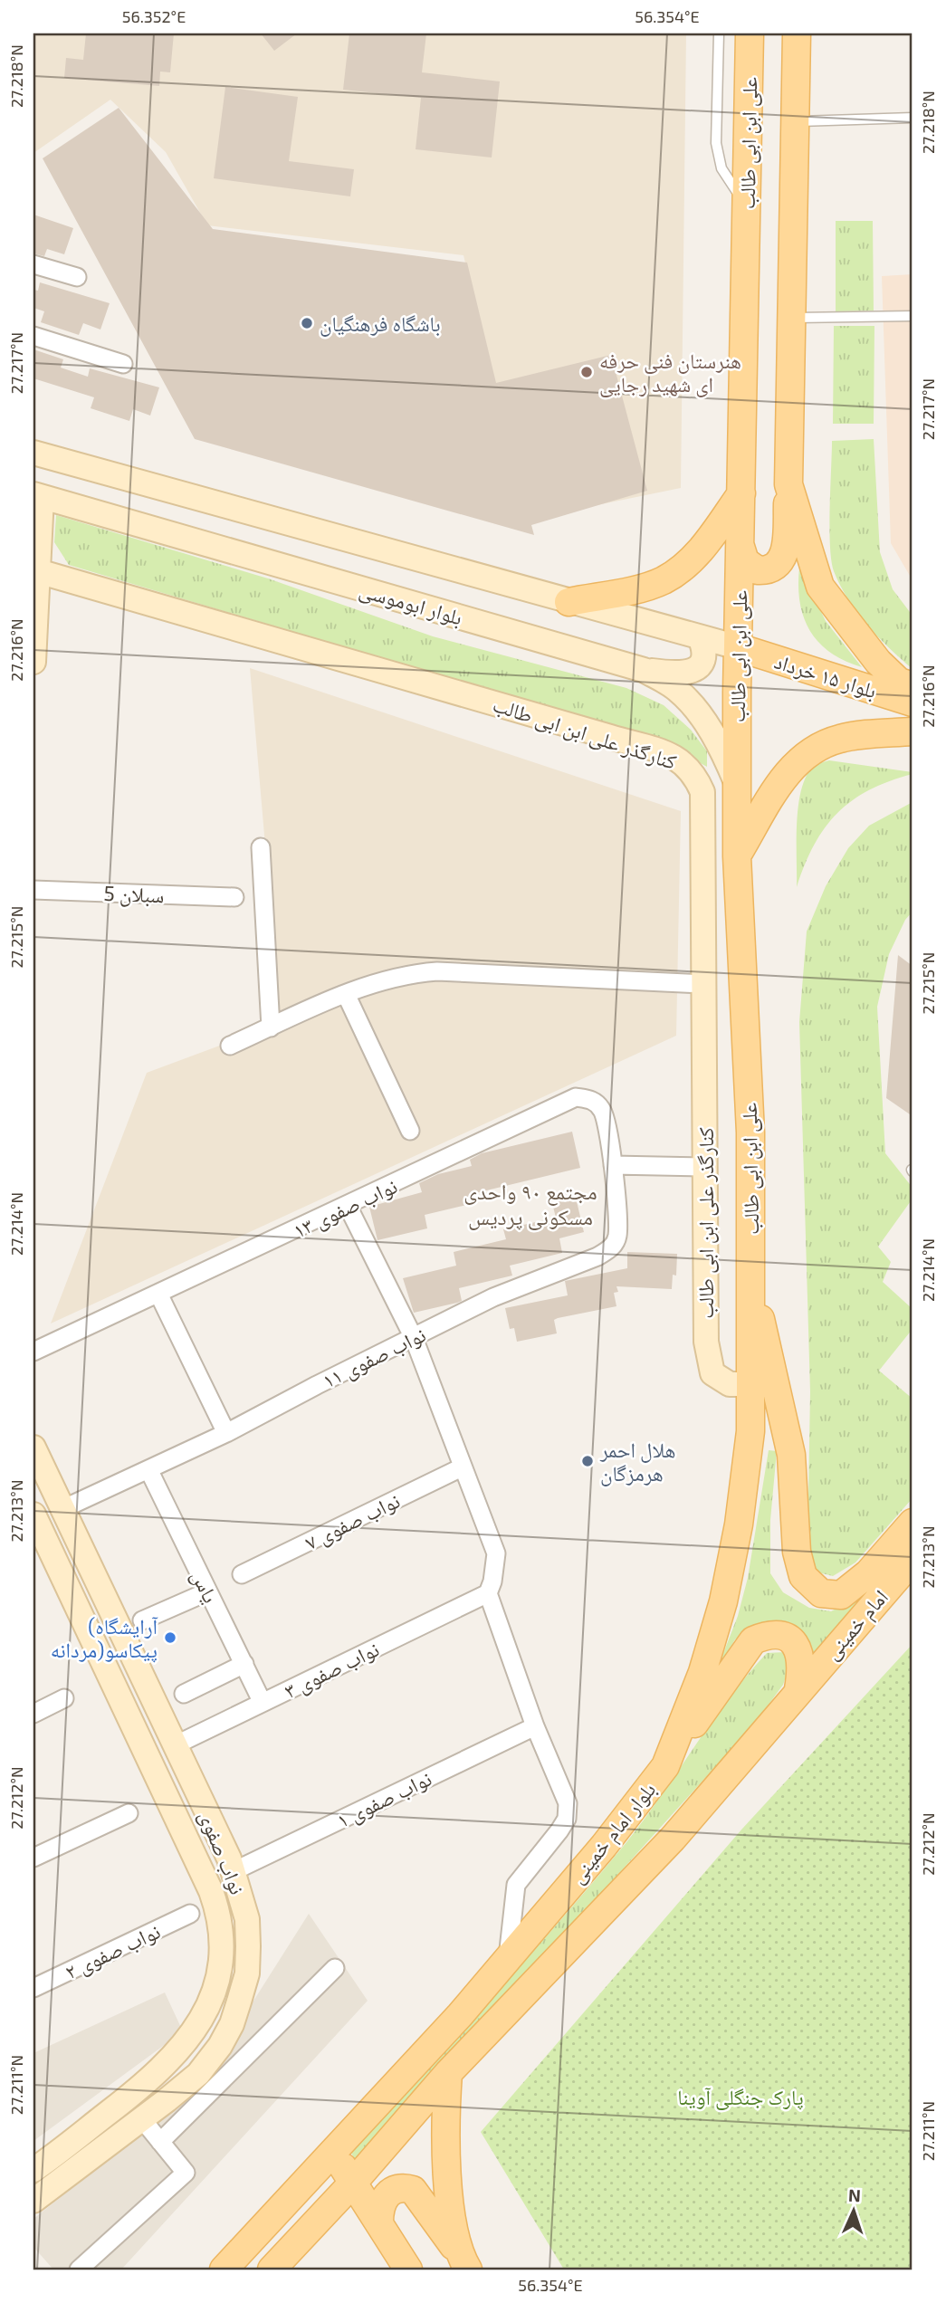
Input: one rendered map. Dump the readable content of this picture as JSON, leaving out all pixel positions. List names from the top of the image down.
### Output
{
  "streets": {
    "main road": [
      "علی ابن ابی طالب",
      "بلوار ۱۵ خرداد",
      "امام خمینی",
      "بلوار امام خمینی"
    ],
    "street": [
      "بلوار ابوموسی",
      "کنارگذر علی ابن ابی طالب",
      "سبلان 5",
      "نواب صفوی ۱۳",
      "نواب صفوی ۱۱",
      "نواب صفوی ۷",
      "یاس",
      "نواب صفوی ۳",
      "نواب صفوی ۱",
      "نواب صفوی",
      "نواب صفوی ۲"
    ]
  },
  "crossings": [
    ["علی ابن ابی طالب", "بلوار ابوموسی"],
    ["علی ابن ابی طالب", "بلوار ۱۵ خرداد"],
    ["علی ابن ابی طالب", "بلوار امام خمینی"],
    ["بلوار ابوموسی", "بلوار ۱۵ خرداد"],
    ["کنارگذر علی ابن ابی طالب", "بلوار امام خمینی"],
    ["نواب صفوی ۱۳", "نواب صفوی ۱۱"],
    ["نواب صفوی ۱۱", "یاس"],
    ["نواب صفوی ۱۱", "نواب صفوی"],
    ["یاس", "نواب صفوی ۳"],
    ["امام خمینی", "بلوار امام خمینی"],
    ["نواب صفوی ۳", "نواب صفوی"],
    ["نواب صفوی ۱", "نواب صفوی"]
  ],
  "districts": ["مجتمع ٩٠ واحدی مسکونی پردیس"],
  "parks": ["پارک جنگلی آوینا"],
  "places": [
    "باشگاه فرهنگیان",
    "هنرستان فنی حرفه ای شهید رجایی",
    "هلال احمر هرمزگان",
    "(آرایشگاه پیکاسو(مردانه"
  ],
  "north": "top",
  "coordinates": [
    "56.352°E",
    "56.354°E",
    "27.218°N",
    "27.217°N",
    "27.216°N",
    "27.215°N",
    "27.214°N",
    "27.213°N",
    "27.212°N",
    "27.211°N"
  ]
}
